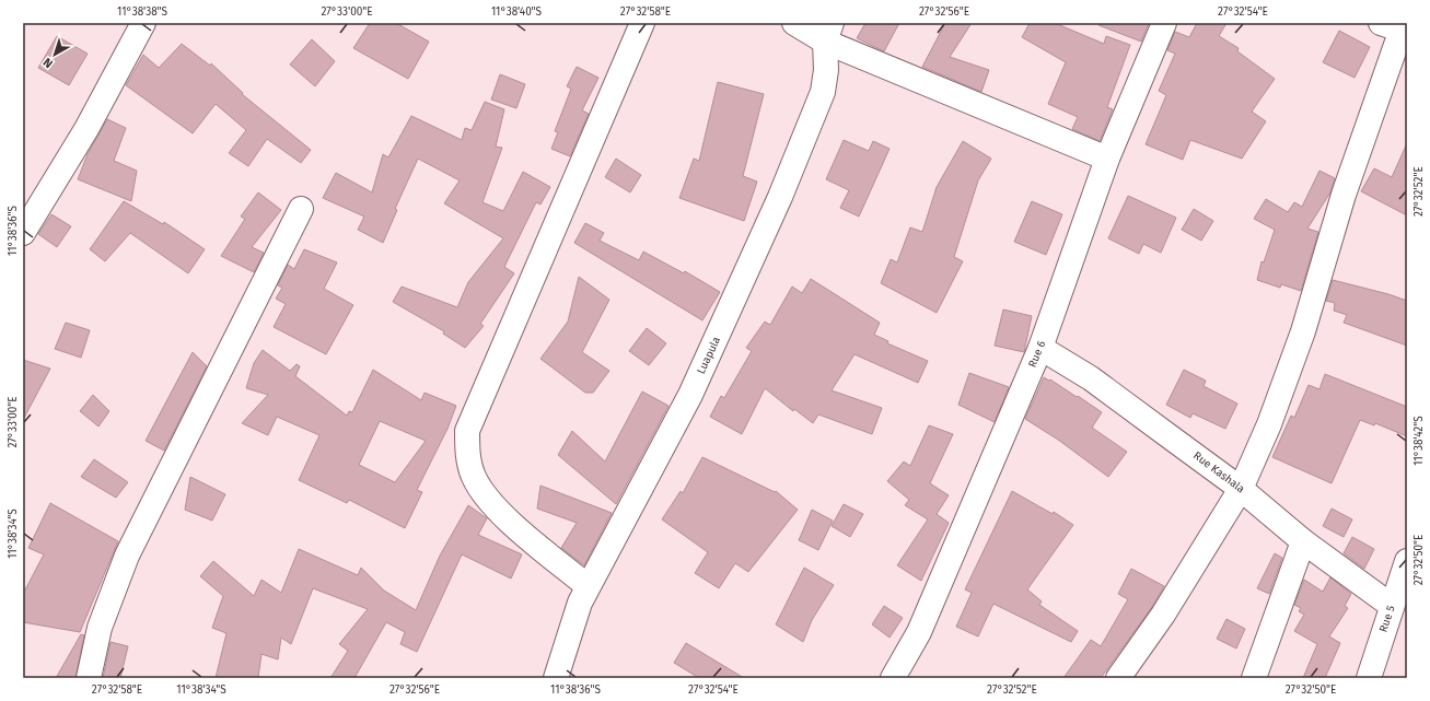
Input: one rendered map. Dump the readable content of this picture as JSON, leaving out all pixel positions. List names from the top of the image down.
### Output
{
  "streets": {
    "street": [
      "Rue 6",
      "Luapula",
      "Rue Kashala",
      "Rue 5"
    ]
  },
  "crossings": [
    ["Rue 6", "Rue Kashala"],
    ["Rue Kashala", "Rue 5"]
  ],
  "north": "bottom left",
  "coordinates": [
    "11°38'38\"S",
    "27°33'00\"E",
    "11°38'40\"S",
    "27°32'58\"E",
    "27°32'56\"E",
    "27°32'54\"E",
    "27°32'52\"E",
    "11°38'36\"S",
    "11°38'42\"S",
    "11°38'34\"S",
    "27°32'50\"E"
  ]
}
